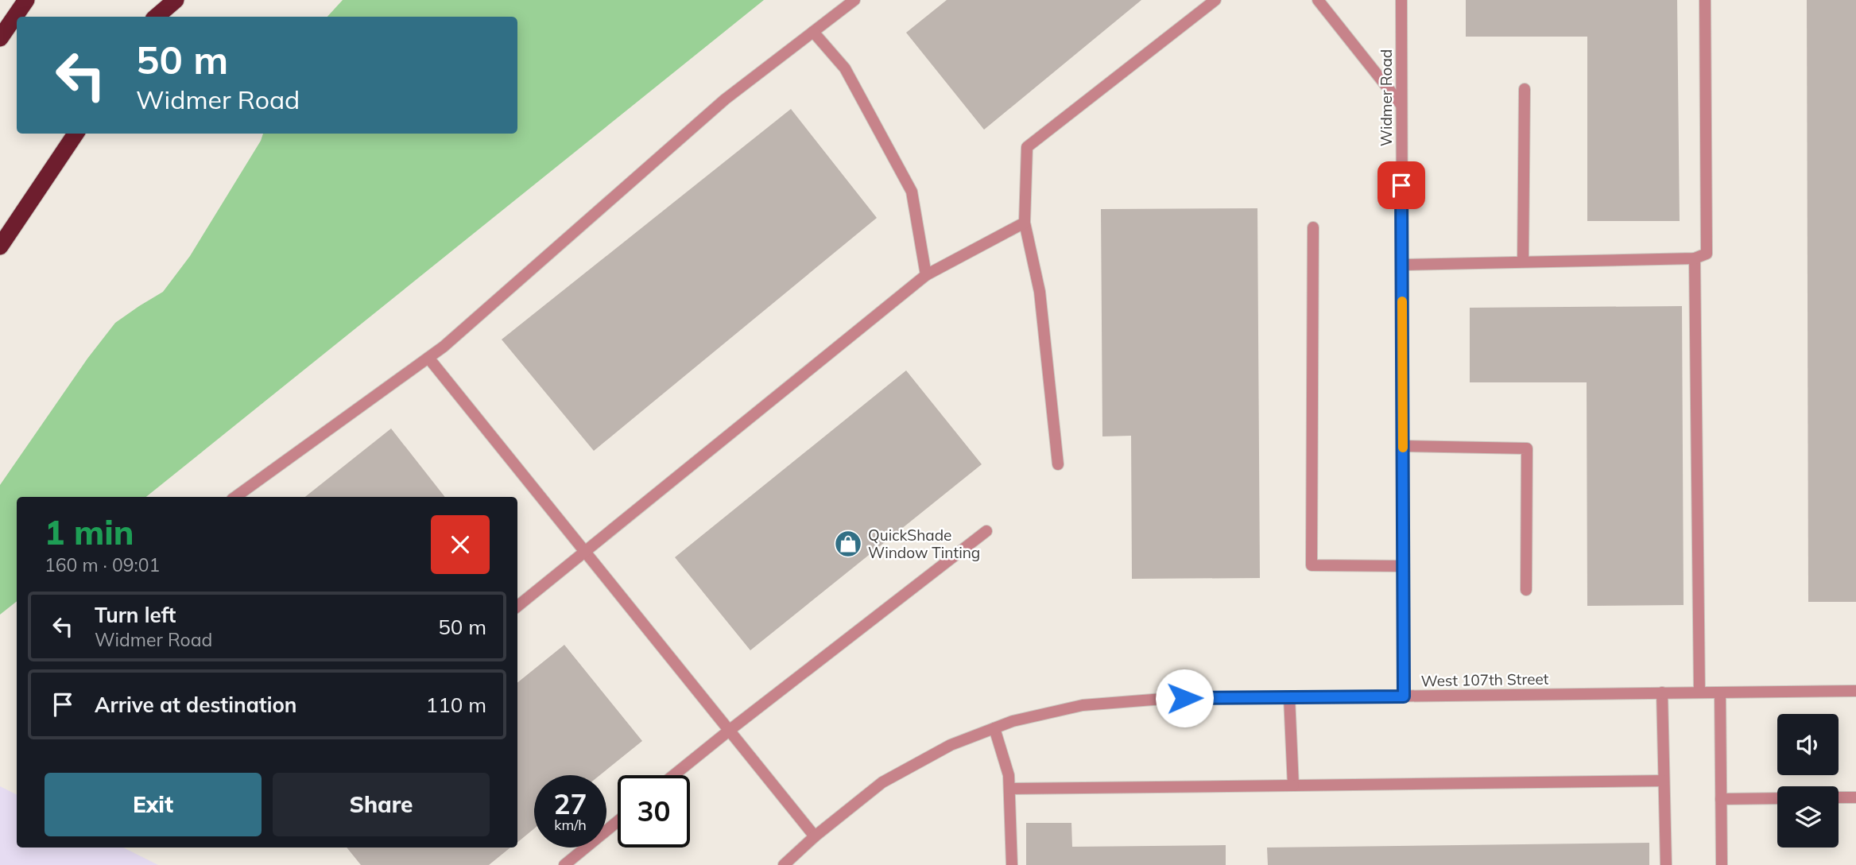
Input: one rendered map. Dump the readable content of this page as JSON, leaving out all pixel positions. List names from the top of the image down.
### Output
{
  "streets": {
    "street": ["Widmer Road", "West 107th Street"]
  },
  "crossings": [
    ["Widmer Road", "West 107th Street"]
  ],
  "places": {
    "shop": ["QuickShade Window Tinting"]
  },
  "page": {
    "turn": ["50 m", "Widmer Road"],
    "heading": ["1 min", "160 m · 09:01"],
    "list": [
      {
        "name": "Turn left",
        "note": "Widmer Road",
        "value": "50 m"
      },
      {
        "name": "Arrive at destination",
        "value": "110 m"
      }
    ],
    "buttons": ["Exit", "Share"],
    "speed": "27 km/h",
    "limit": "30"
  }
}
